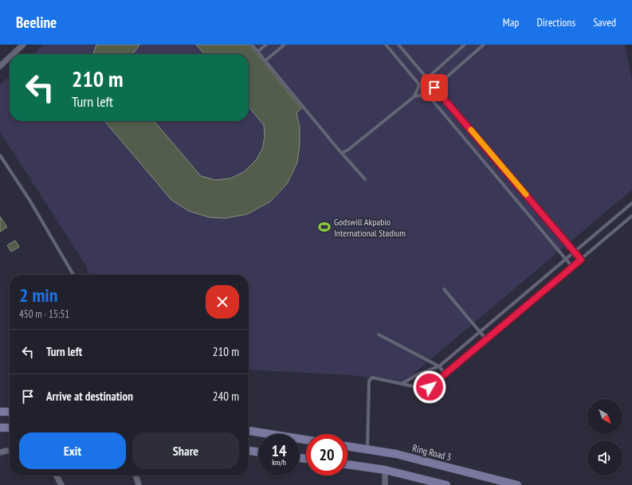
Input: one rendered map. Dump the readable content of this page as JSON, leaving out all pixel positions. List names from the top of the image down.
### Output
{
  "streets": {
    "main road": ["Ring Road 3"]
  },
  "places": {
    "sports": ["Godswill Akpabio International Stadium"]
  },
  "north": "bottom right",
  "page": {
    "header": "Beeline",
    "nav": ["Map", "Directions", "Saved"],
    "turn": ["210 m", "Turn left"],
    "heading": ["2 min", "450 m · 15:51"],
    "list": [
      {
        "name": "Turn left",
        "value": "210 m"
      },
      {
        "name": "Arrive at destination",
        "value": "240 m"
      }
    ],
    "buttons": ["Exit", "Share"],
    "speed": "14 km/h",
    "limit": "20"
  }
}
